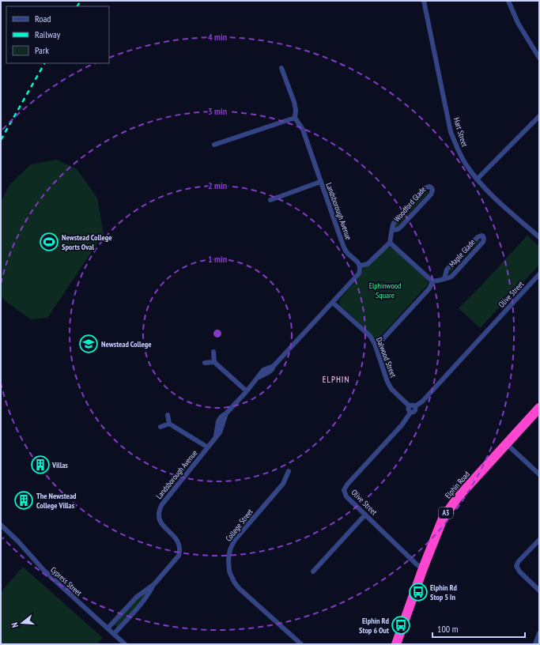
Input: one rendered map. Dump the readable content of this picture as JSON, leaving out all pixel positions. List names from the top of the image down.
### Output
{
  "streets": {
    "highway": ["Elphin Road", "A3"],
    "street": [
      "Hart Street",
      "Woodford Glade",
      "Landsborough Avenue",
      "Maple Glade",
      "Olive Street",
      "Dalwood Street",
      "College Street",
      "Cypress Street"
    ]
  },
  "crossings": [
    ["Landsborough Avenue", "Dalwood Street"],
    ["Landsborough Avenue", "Cypress Street"],
    ["Olive Street", "Dalwood Street"],
    ["Olive Street", "Elphin Road"]
  ],
  "districts": ["ELPHIN"],
  "parks": ["Elphinwood Square"],
  "places": {
    "sports": ["Newstead College Sports Oval"],
    "school or university": ["Newstead College"],
    "building": ["Villas", "The Newstead College Villas"],
    "bus stop": ["Elphin Rd Stop 5 In", "Elphin Rd Stop 6 Out"]
  },
  "legend": ["Road", "Railway", "Park"],
  "scale_bar": "100 m",
  "north": "left",
  "rings": [
    "4 min",
    "3 min",
    "2 min",
    "1 min"
  ]
}
